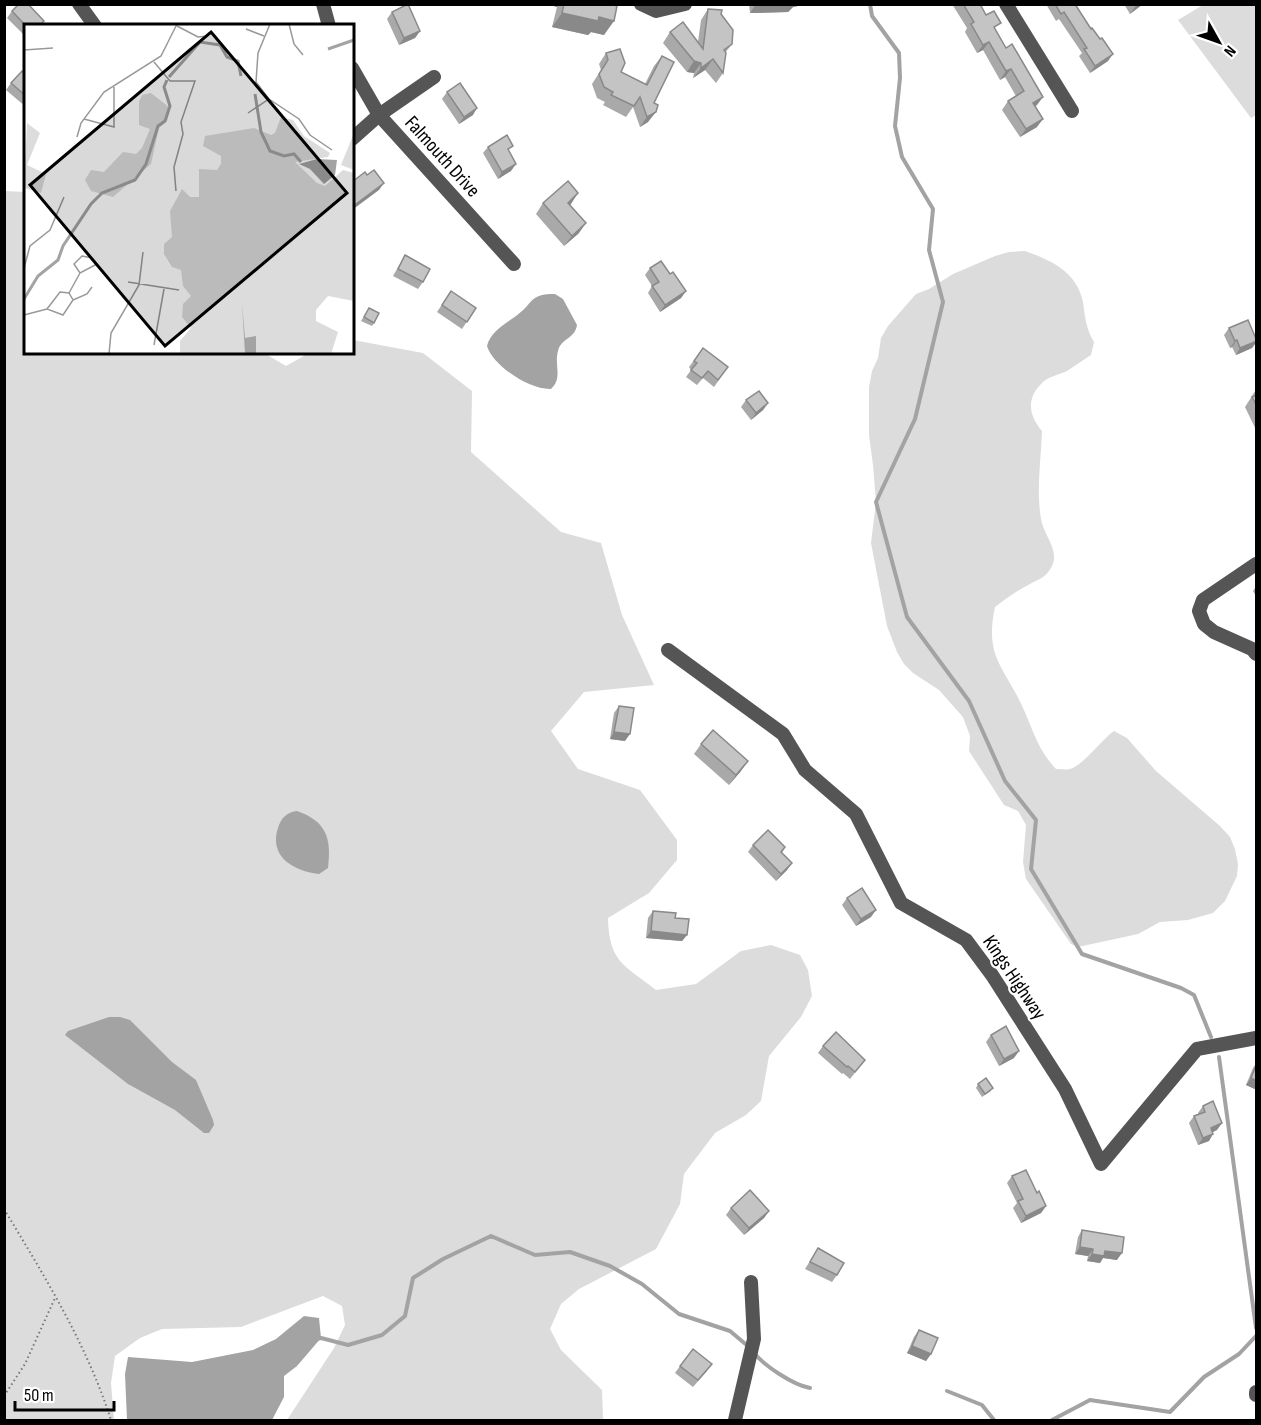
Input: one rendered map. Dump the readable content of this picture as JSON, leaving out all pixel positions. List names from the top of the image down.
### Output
{
  "streets": {
    "street": ["Falmouth Drive", "Kings Highway"]
  },
  "scale_bar": "50 m",
  "north": "bottom right"
}
